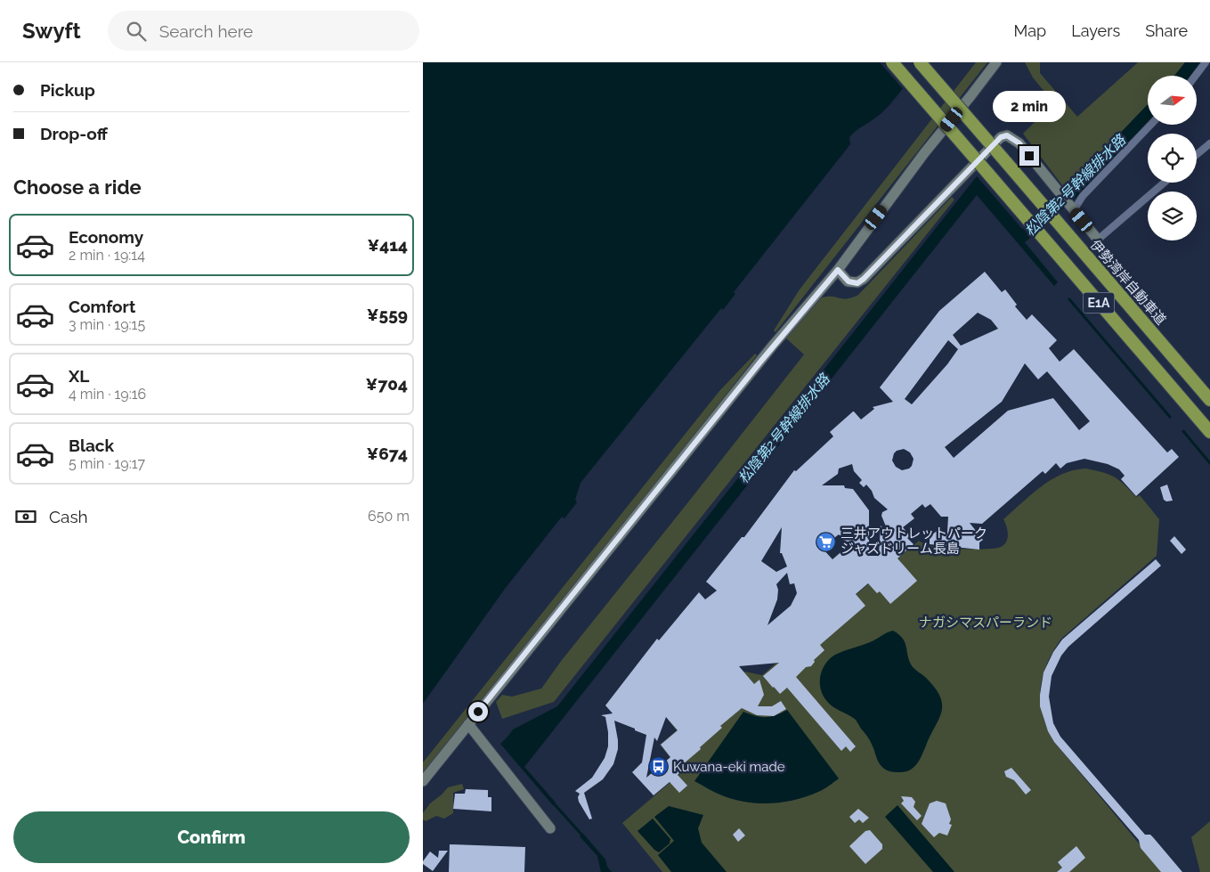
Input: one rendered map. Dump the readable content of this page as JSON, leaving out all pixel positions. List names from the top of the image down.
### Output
{
  "streets": {
    "highway": ["伊勢湾岸自動車道", "E1A"]
  },
  "water": ["松陰第2号幹線排水路"],
  "parks": ["ナガシマスパーランド"],
  "places": {
    "supermarket": ["三井アウトレットパーク ジャズドリーム長島"],
    "bus stop": ["Kuwana-eki made"]
  },
  "north": "right",
  "page": {
    "header": "Swyft",
    "search": "Search here",
    "nav": ["Map", "Layers", "Share"],
    "banner": ["Pickup", "Drop-off"],
    "bubble": "2 min",
    "heading": "Choose a ride",
    "list": [
      {
        "name": "Economy",
        "note": "2 min · 19:14",
        "value": "¥414"
      },
      {
        "name": "Comfort",
        "note": "3 min · 19:15",
        "value": "¥559"
      },
      {
        "name": "XL",
        "note": "4 min · 19:16",
        "value": "¥704"
      },
      {
        "name": "Black",
        "note": "5 min · 19:17",
        "value": "¥674"
      }
    ],
    "pay": ["Cash", "650 m"],
    "buttons": "Confirm"
  }
}
